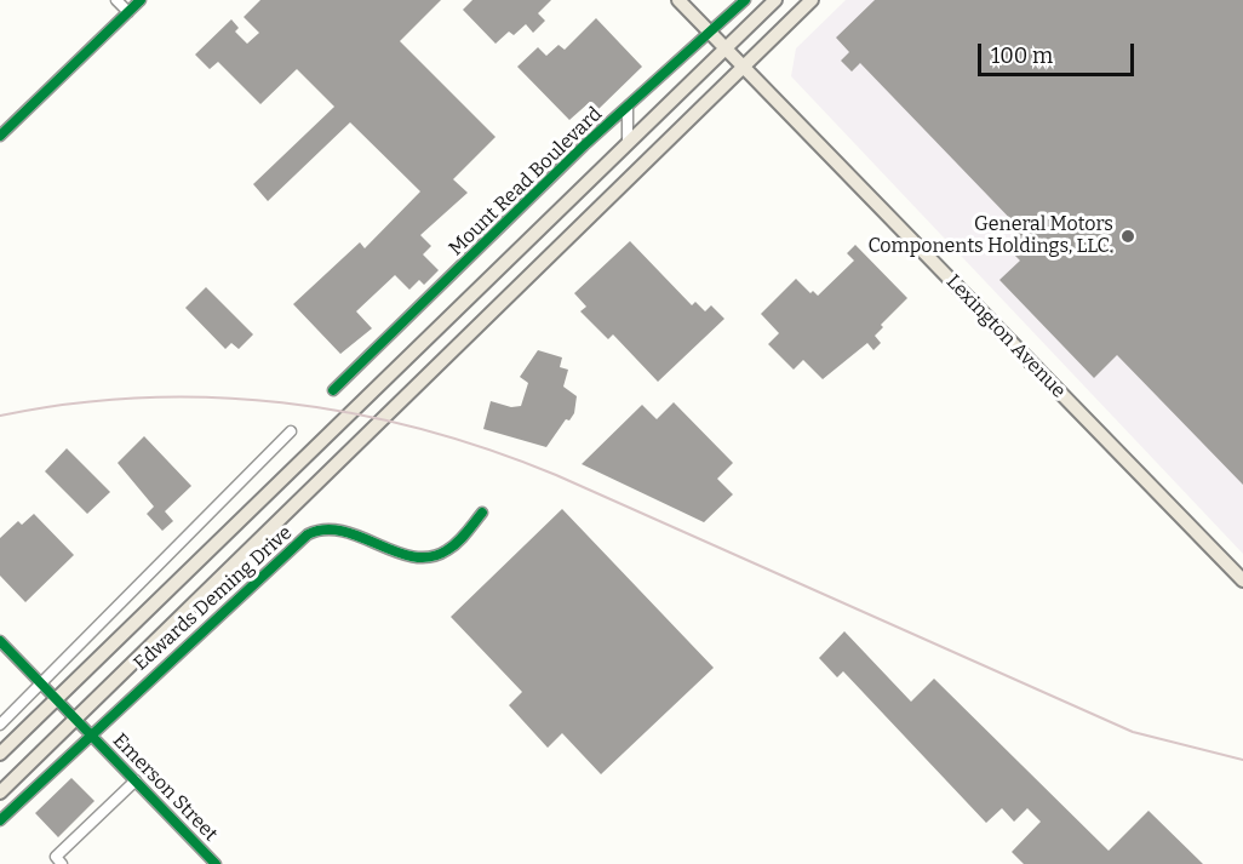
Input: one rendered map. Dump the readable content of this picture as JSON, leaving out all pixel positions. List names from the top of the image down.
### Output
{
  "streets": {
    "main road": ["Lexington Avenue"],
    "street": ["Mount Read Boulevard", "Edwards Deming Drive", "Emerson Street"]
  },
  "crossings": [
    ["Mount Read Boulevard", "Lexington Avenue"],
    ["Edwards Deming Drive", "Emerson Street"]
  ],
  "places": ["General Motors Components Holdings, LLC."],
  "scale_bar": "100 m"
}
